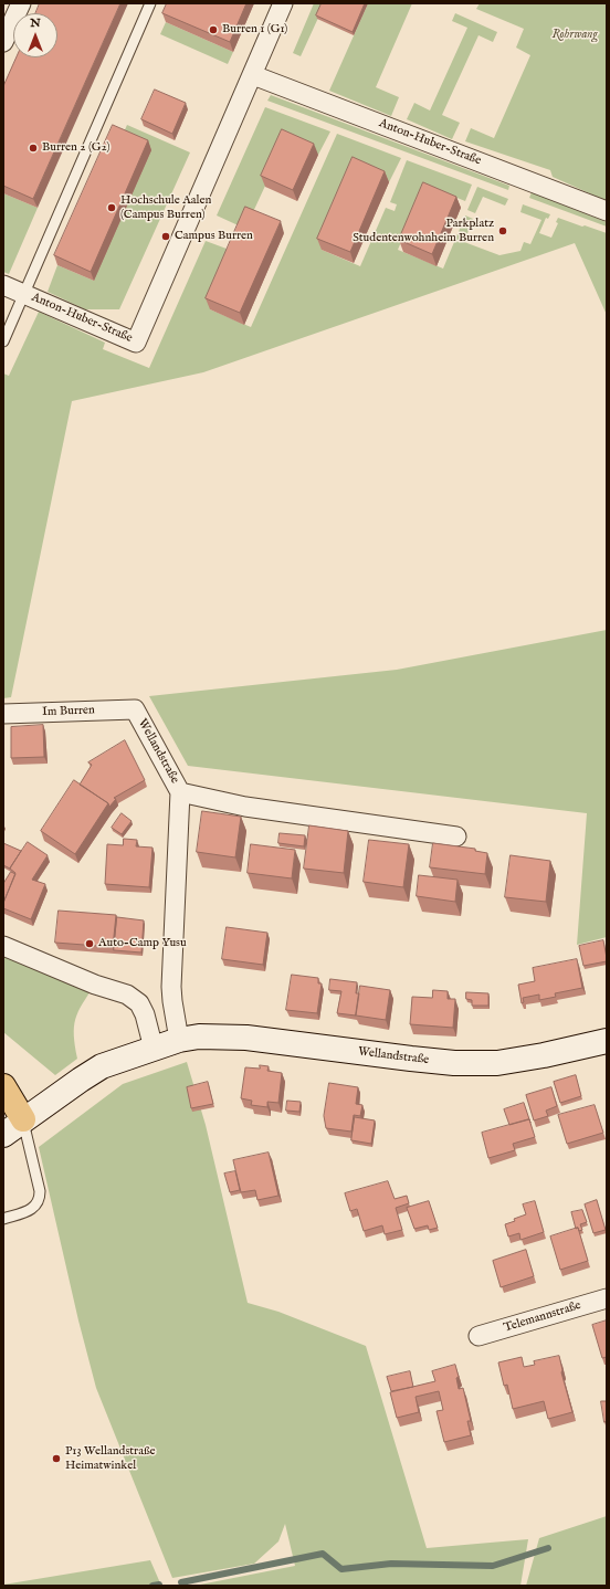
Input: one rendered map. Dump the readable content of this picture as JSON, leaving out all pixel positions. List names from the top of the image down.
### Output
{
  "streets": {
    "main road": ["Wellandstraße"],
    "street": ["Anton-Huber-Straße", "Im Burren", "Telemannstraße"]
  },
  "crossings": [
    ["Im Burren", "Wellandstraße"]
  ],
  "parks": ["Rohrwang"],
  "places": [
    "Burren 1 (G1)",
    "Burren 2 (G2)",
    "Hochschule Aalen (Campus Burren)",
    "Parkplatz Studentenwohnheim Burren",
    "Campus Burren",
    "Auto-Camp Yusu",
    "P13 Wellandstraße Heimatwinkel"
  ],
  "north": "top"
}
